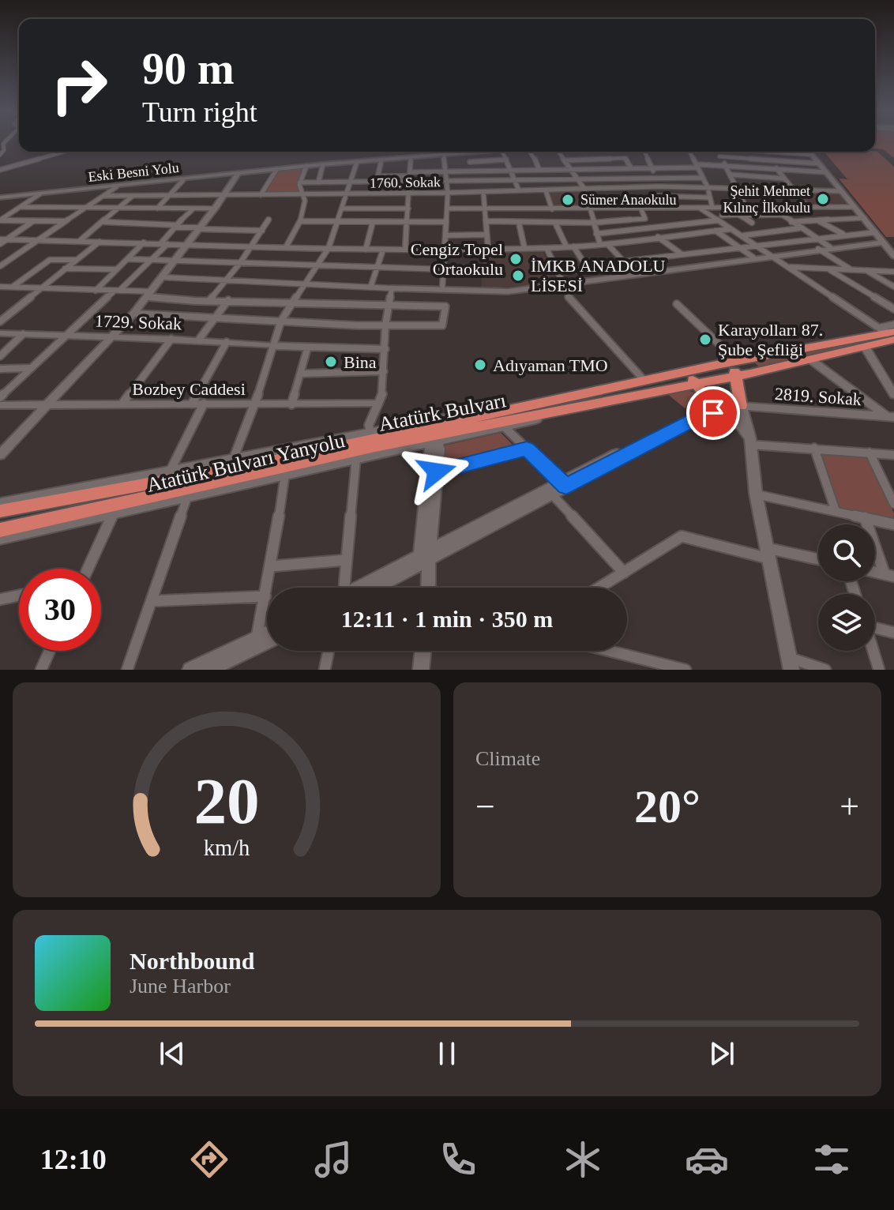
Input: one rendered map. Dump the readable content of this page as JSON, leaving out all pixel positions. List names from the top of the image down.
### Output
{
  "streets": {
    "highway": ["Atatürk Bulvarı"],
    "main road": [
      "Eski Besni Yolu",
      "1729. Sokak",
      "Bozbey Caddesi",
      "2819. Sokak",
      "Atatürk Bulvarı Yanyolu"
    ],
    "street": ["1760. Sokak"]
  },
  "crossings": [
    ["Atatürk Bulvarı", "Atatürk Bulvarı Yanyolu"]
  ],
  "places": [
    "Şehit Mehmet Kılınç İlkokulu",
    "Sümer Anaokulu",
    "Cengiz Topel Ortaokulu",
    "İMKB ANADOLU LİSESİ",
    "Karayolları 87. Şube Şefliği",
    "Bina",
    "Adıyaman TMO"
  ],
  "page": {
    "turn": ["90 m", "Turn right"],
    "limit": "30",
    "trip": "12:11 · 1 min · 350 m",
    "tile": "Climate",
    "heat": ["−", "20°", "+"],
    "song": ["Northbound", "June Harbor"],
    "tabs": "12:10",
    "gauge": ["20", "km/h"]
  }
}
